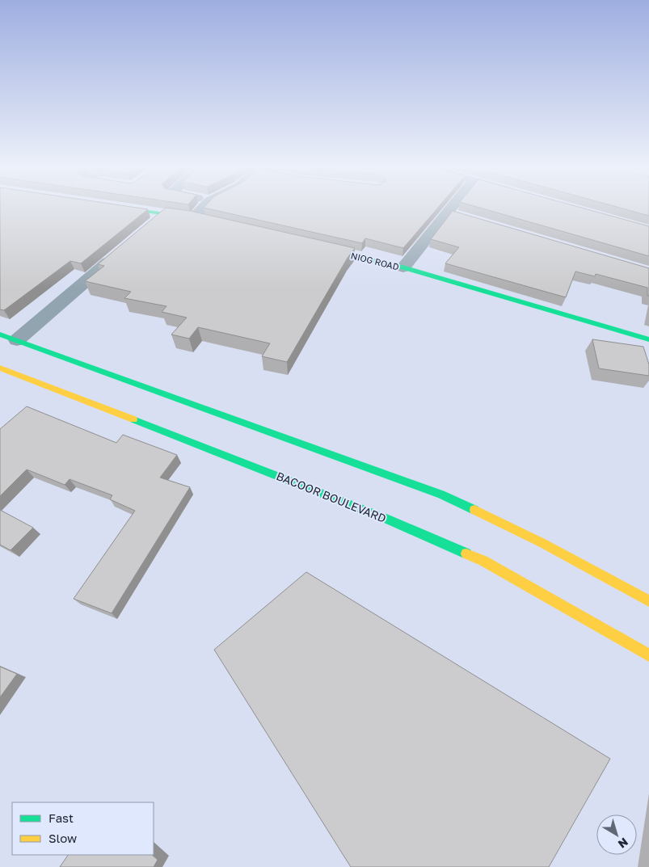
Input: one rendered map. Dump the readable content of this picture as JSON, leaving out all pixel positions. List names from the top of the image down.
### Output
{
  "streets": {
    "main road": ["NIOG ROAD", "BACOOR BOULEVARD"]
  },
  "legend": ["Fast", "Slow"],
  "north": "bottom right"
}
